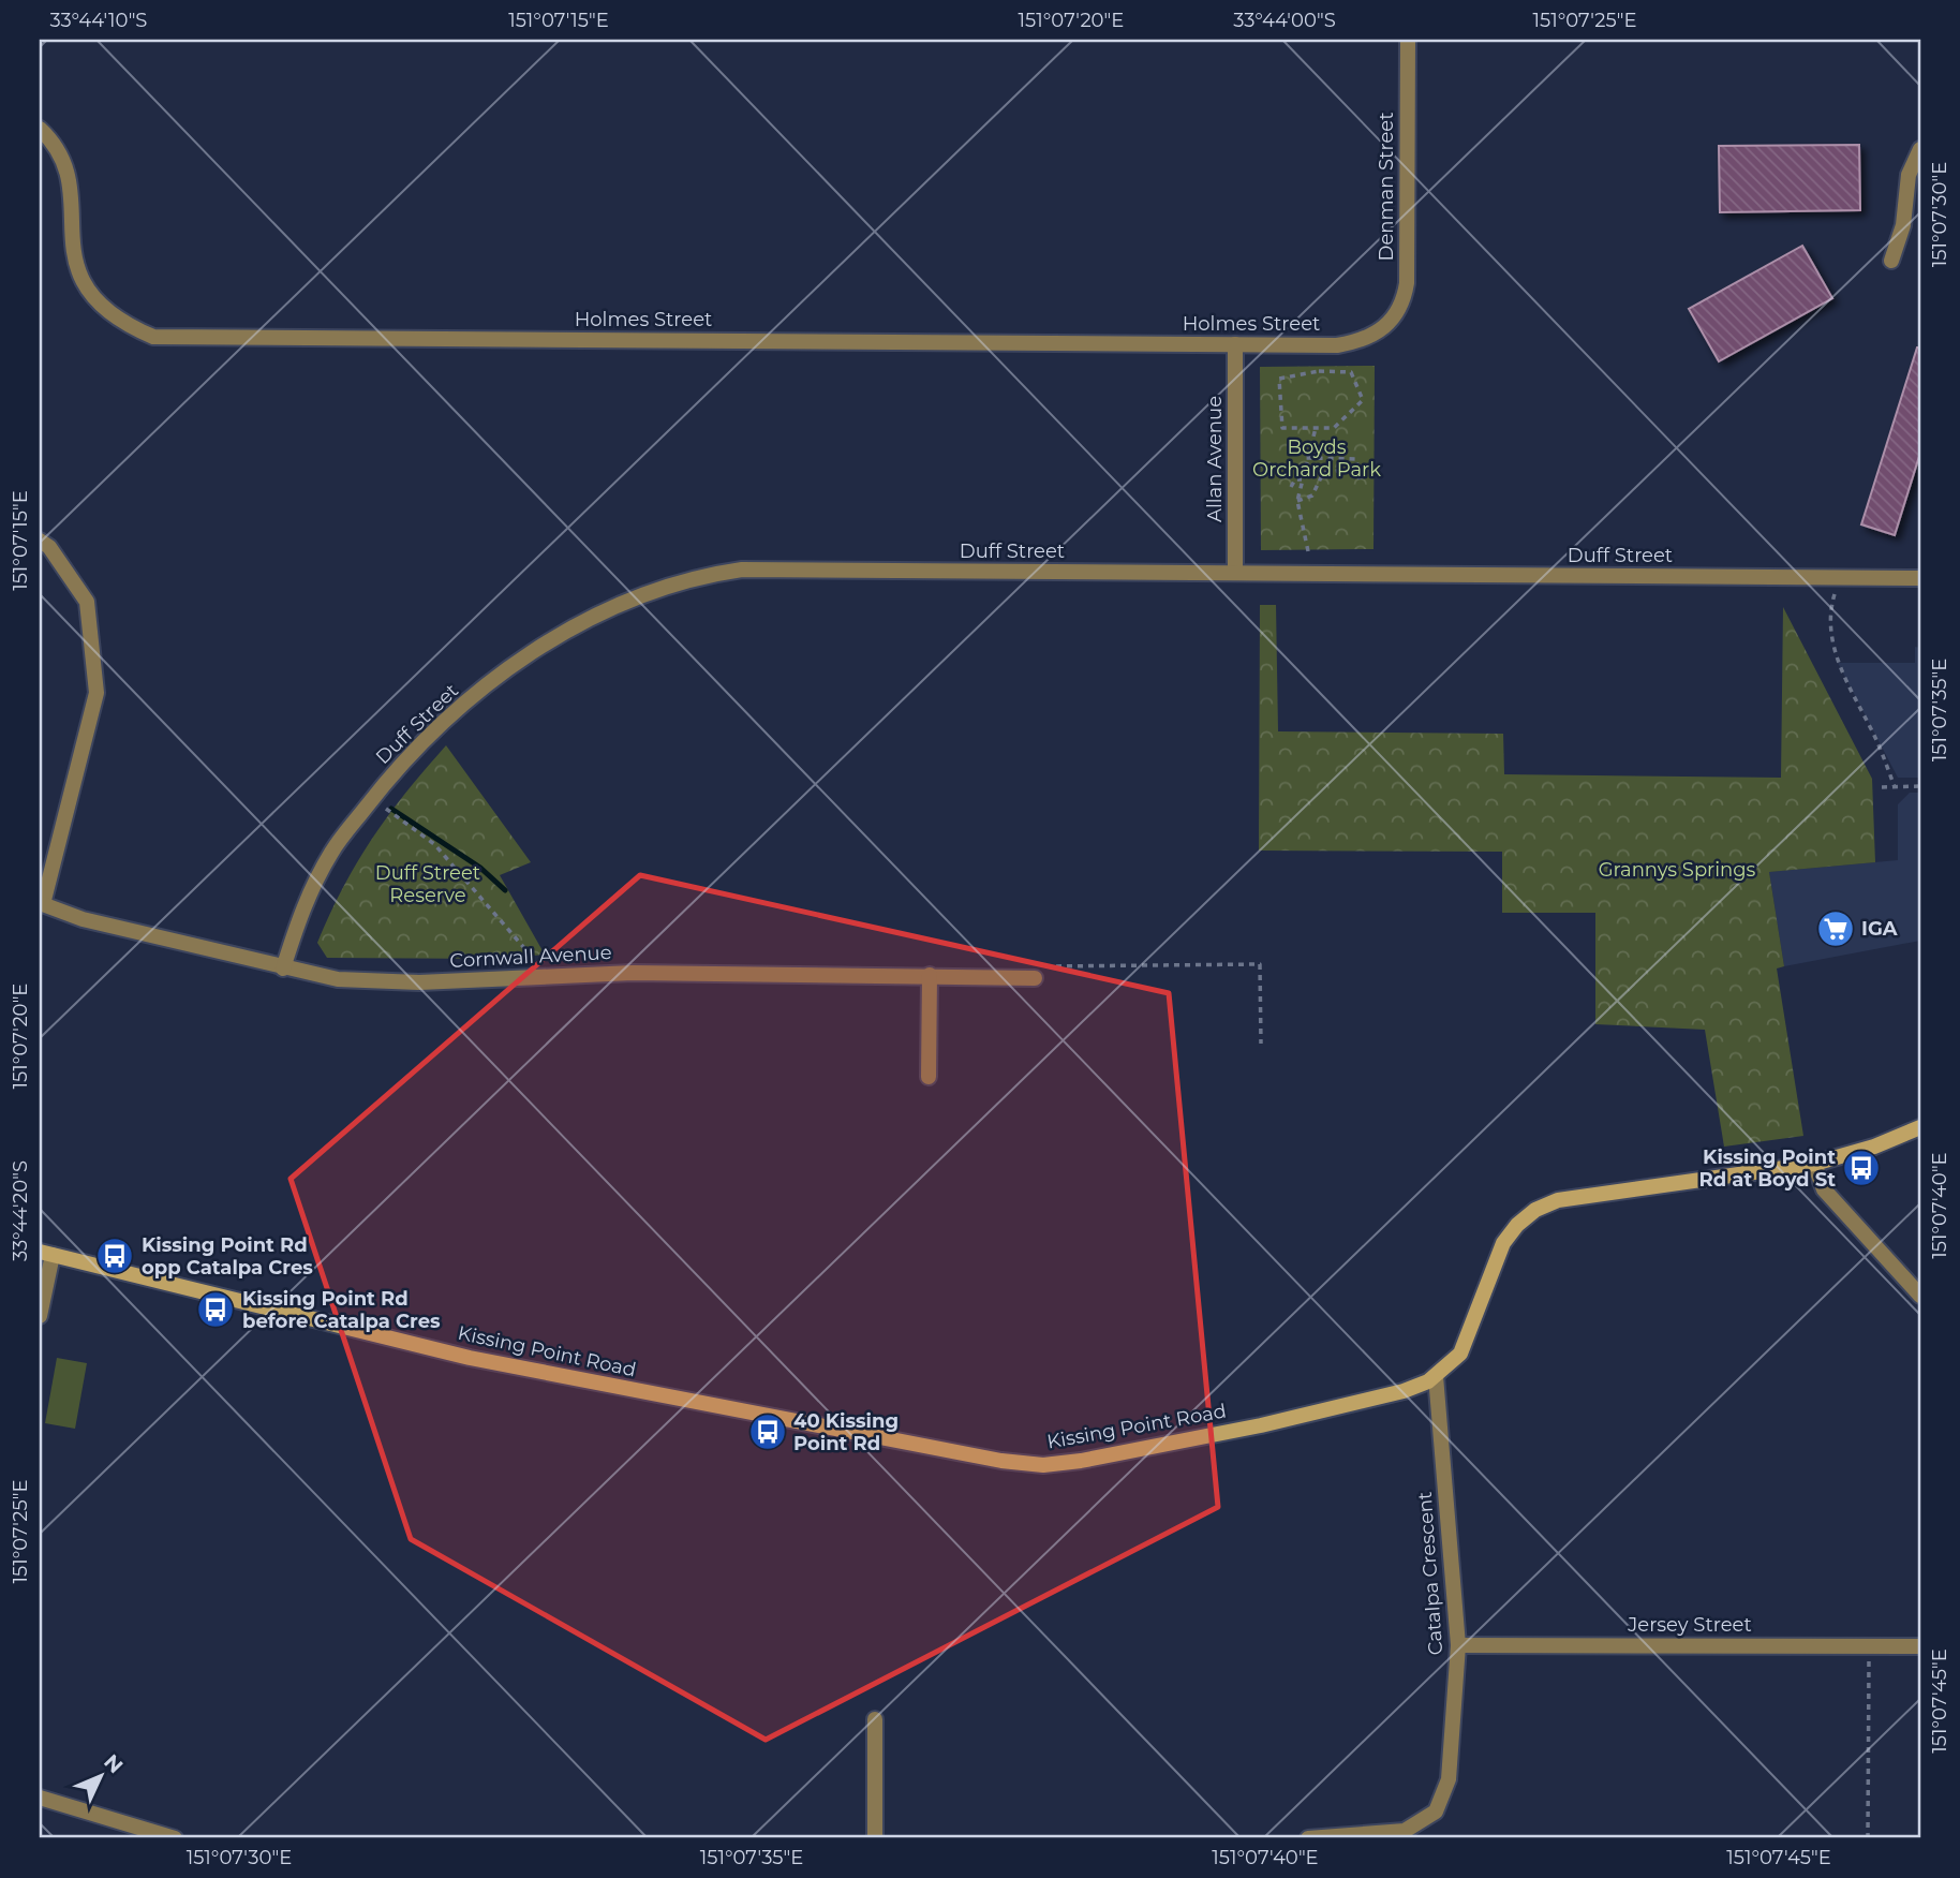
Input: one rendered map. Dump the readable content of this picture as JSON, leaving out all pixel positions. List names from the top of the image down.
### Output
{
  "streets": {
    "main road": ["Kissing Point Road"],
    "street": [
      "Denman Street",
      "Holmes Street",
      "Allan Avenue",
      "Duff Street",
      "Cornwall Avenue",
      "Catalpa Crescent",
      "Jersey Street"
    ]
  },
  "crossings": [
    ["Denman Street", "Holmes Street"],
    ["Holmes Street", "Allan Avenue"],
    ["Allan Avenue", "Duff Street"],
    ["Duff Street", "Cornwall Avenue"],
    ["Kissing Point Road", "Catalpa Crescent"],
    ["Catalpa Crescent", "Jersey Street"]
  ],
  "parks": ["Boyds Orchard Park", "Grannys Springs", "Duff Street Reserve"],
  "places": {
    "supermarket": ["IGA"],
    "bus stop": [
      "Kissing Point Rd at Boyd St",
      "Kissing Point Rd opp Catalpa Cres",
      "Kissing Point Rd before Catalpa Cres",
      "40 Kissing Point Rd"
    ]
  },
  "north": "top right",
  "coordinates": [
    "33°44'10\"S",
    "151°07'15\"E",
    "151°07'20\"E",
    "33°44'00\"S",
    "151°07'25\"E",
    "151°07'30\"E",
    "151°07'35\"E",
    "151°07'40\"E",
    "33°44'20\"S",
    "151°07'45\"E"
  ]
}
